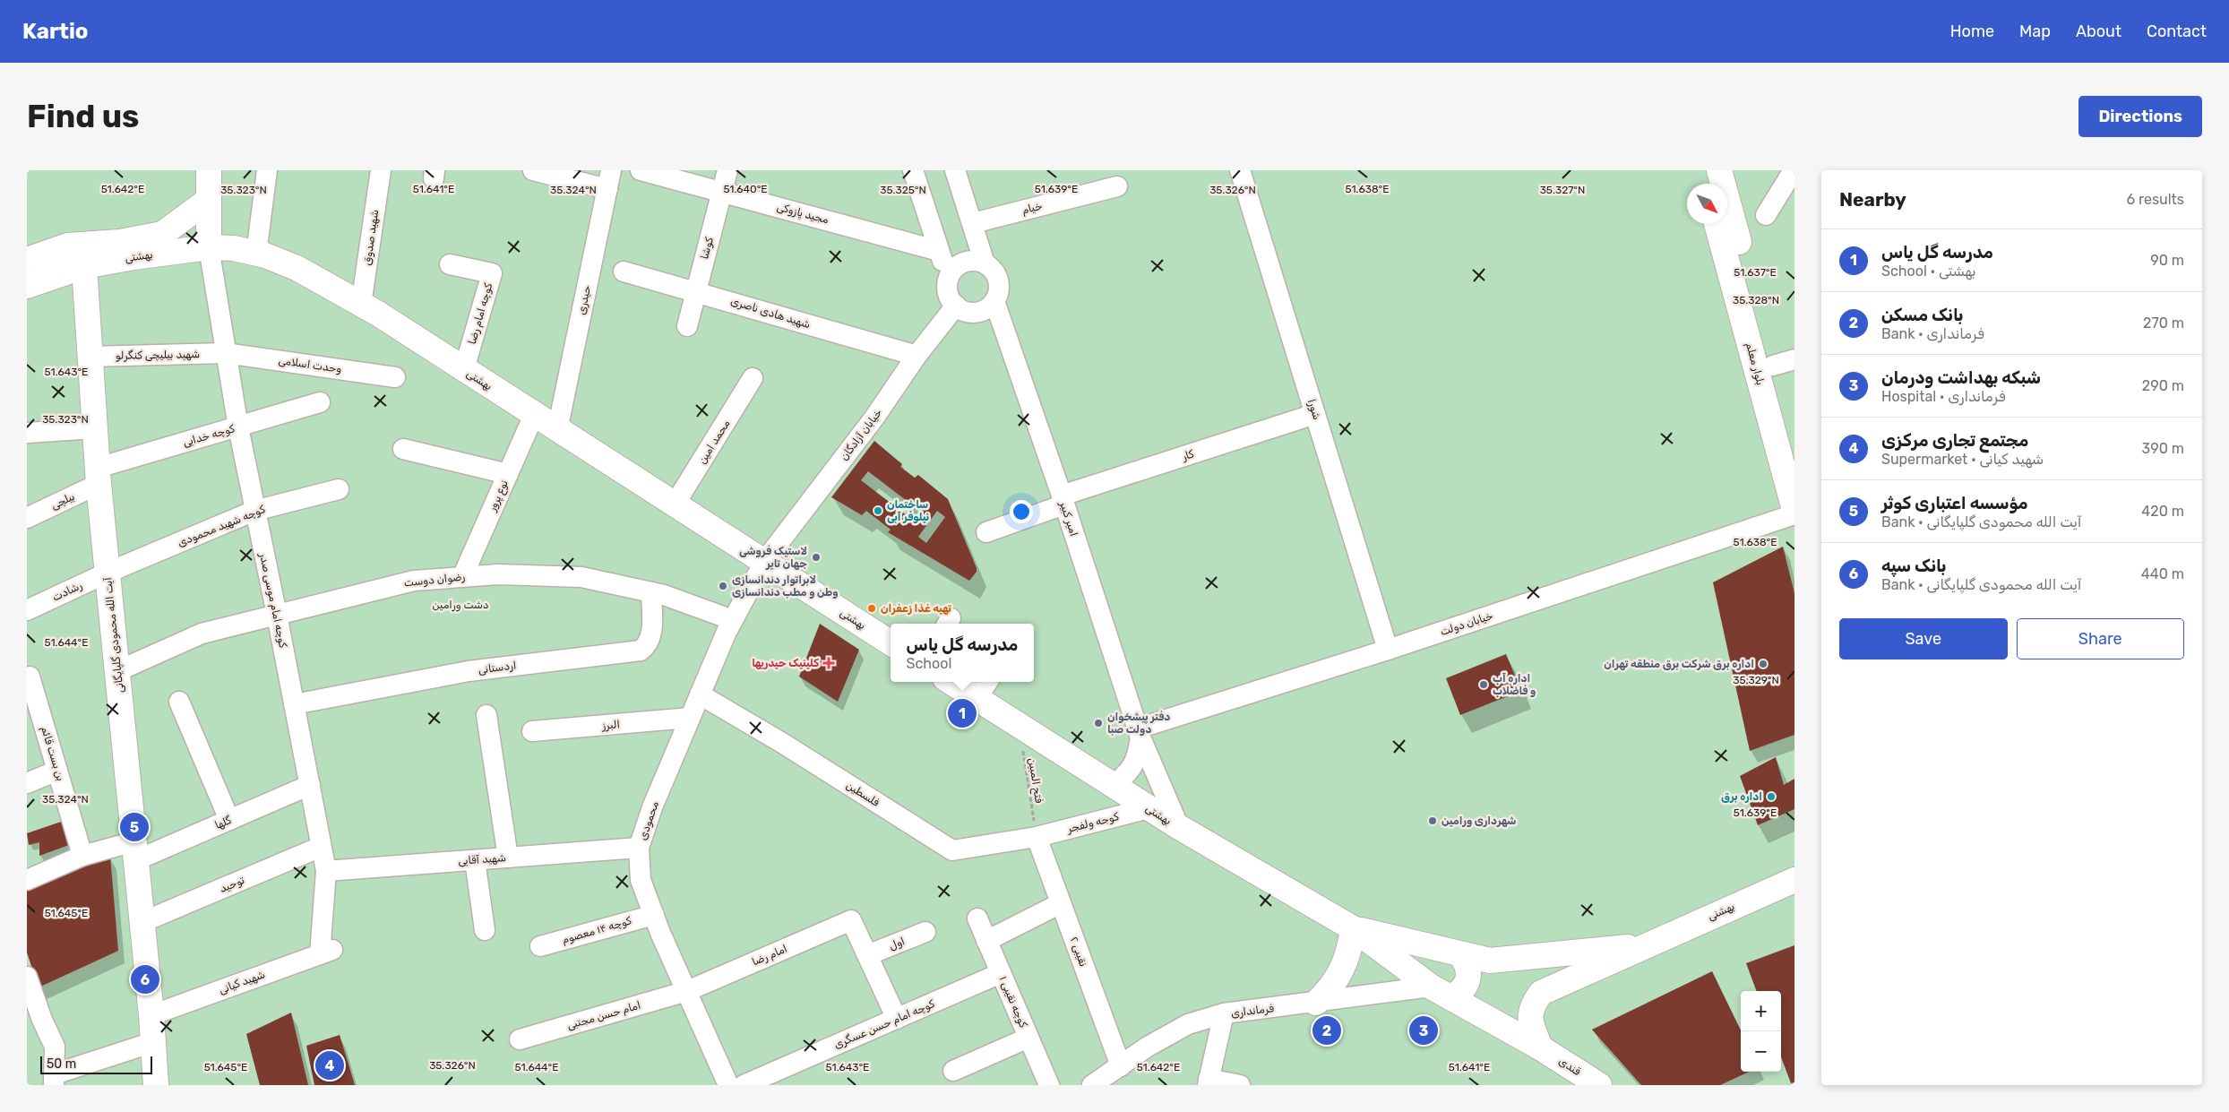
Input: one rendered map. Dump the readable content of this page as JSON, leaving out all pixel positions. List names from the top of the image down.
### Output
{
  "streets": {
    "main road": [
      "بهشتی",
      "بلوار معلم",
      "آیت الله محمودی گلپایگانی",
      "بهشنی",
      "قندی"
    ],
    "street": [
      "خیام",
      "مجید پازوکی",
      "شهید صدوق",
      "کوشا",
      "حیدری",
      "شهید هادی ناصری",
      "کوچه امام رضا",
      "شهید بیلیچی کنگرلو",
      "وحدت اسلامی",
      "شورا",
      "خیابان آزادگان",
      "کوچه خدایی",
      "محمد امین",
      "کار",
      "نوع پرور",
      "بیلچی",
      "امیر کبیر",
      "کوچه شهید محمودی",
      "رضوان دوست",
      "رشادت",
      "کوچه امام موسی صدر",
      "خیابان دولت",
      "اردستانی",
      "البرز",
      "بن بست قائم",
      "فلسطین",
      "محمودی",
      "گلها",
      "کوجه ولفجر",
      "شهید آقایی",
      "توحید",
      "کوچه ۱۴ معصوم",
      "اول",
      "نقیبی ۲",
      "امام رضا",
      "شهید کیانی",
      "کوچه نقیبی ۱",
      "فرمانداری",
      "امام حسن مجتبی",
      "کوچه امام حسن عسگری"
    ],
    "path": ["فتح المبین"]
  },
  "crossings": [
    ["مجید پازوکی", "کوشا"],
    ["شهید صدوق", "بهشتی"],
    ["کوشا", "شهید هادی ناصری"],
    ["بهشتی", "حیدری"],
    ["بهشتی", "کوچه امام رضا"],
    ["بهشتی", "خیابان آزادگان"],
    ["بهشتی", "محمد امین"],
    ["بهشتی", "نوع پرور"],
    ["بهشتی", "امیر کبیر"],
    ["بهشتی", "کوچه امام موسی صدر"],
    ["بهشتی", "آیت الله محمودی گلپایگانی"],
    ["بهشتی", "فتح المبین"],
    ["بهشتی", "محمودی"],
    ["بهشتی", "کوجه ولفجر"],
    ["بهشتی", "قندی"],
    ["شهید هادی ناصری", "خیابان آزادگان"],
    ["شهید بیلیچی کنگرلو", "وحدت اسلامی"],
    ["شهید بیلیچی کنگرلو", "کوچه امام موسی صدر"],
    ["شهید بیلیچی کنگرلو", "آیت الله محمودی گلپایگانی"],
    ["وحدت اسلامی", "کوچه امام موسی صدر"],
    ["شورا", "کار"],
    ["شورا", "خیابان دولت"],
    ["خیابان آزادگان", "امیر کبیر"],
    ["خیابان آزادگان", "محمودی"],
    ["کوچه خدایی", "بیلچی"],
    ["کوچه خدایی", "کوچه امام موسی صدر"],
    ["کوچه خدایی", "آیت الله محمودی گلپایگانی"],
    ["کار", "امیر کبیر"],
    ["نوع پرور", "رضوان دوست"],
    ["بیلچی", "آیت الله محمودی گلپایگانی"],
    ["امیر کبیر", "خیابان دولت"],
    ["کوچه شهید محمودی", "رشادت"],
    ["کوچه شهید محمودی", "کوچه امام موسی صدر"],
    ["کوچه شهید محمودی", "آیت الله محمودی گلپایگانی"],
    ["رضوان دوست", "کوچه امام موسی صدر"],
    ["رضوان دوست", "آیت الله محمودی گلپایگانی"],
    ["رضوان دوست", "اردستانی"],
    ["رضوان دوست", "محمودی"],
    ["رشادت", "آیت الله محمودی گلپایگانی"],
    ["کوچه امام موسی صدر", "اردستانی"],
    ["کوچه امام موسی صدر", "گلها"],
    ["کوچه امام موسی صدر", "شهید آقایی"],
    ["کوچه امام موسی صدر", "توحید"],
    ["کوچه امام موسی صدر", "شهید کیانی"],
    ["آیت الله محمودی گلپایگانی", "گلها"],
    ["آیت الله محمودی گلپایگانی", "توحید"],
    ["آیت الله محمودی گلپایگانی", "شهید کیانی"],
    ["البرز", "محمودی"],
    ["بن بست قائم", "گلها"],
    ["فتح المبین", "فلسطین"],
    ["فتح المبین", "کوجه ولفجر"],
    ["فتح المبین", "نقیبی ۲"],
    ["فلسطین", "محمودی"],
    ["فلسطین", "کوجه ولفجر"],
    ["فلسطین", "نقیبی ۲"],
    ["محمودی", "شهید آقایی"],
    ["محمودی", "کوچه ۱۴ معصوم"],
    ["محمودی", "امام رضا"],
    ["محمودی", "امام حسن مجتبی"],
    ["کوجه ولفجر", "نقیبی ۲"],
    ["بهشنی", "قندی"],
    ["اول", "امام رضا"],
    ["نقیبی ۲", "فرمانداری"],
    ["امام رضا", "امام حسن مجتبی"],
    ["کوچه نقیبی ۱", "کوچه امام حسن عسگری"],
    ["فرمانداری", "قندی"]
  ],
  "parks": ["دشت ورامین"],
  "places": {
    "other": [
      "ساختمان نیلوفر آبی",
      "لاستیک فروشی جهان تایر",
      "لابراتوار دندانسازی وطن و مطب دندانسازی",
      "تهیه غذا زعفران",
      "اداره برق شرکت برق منطقه تهران",
      "اداره آب و فاضلاب",
      "دفتر پیشخوان دولت صبا",
      "اداره برق",
      "شهرداری ورامین"
    ],
    "health": ["کلینیک حیدریها"]
  },
  "scale_bar": "50 m",
  "north": "bottom right",
  "page": {
    "header": "Kartio",
    "nav": [
      "Home",
      "Map",
      "About",
      "Contact"
    ],
    "buttons": [
      "Directions",
      ["Save", "Share"]
    ],
    "title": "Find us",
    "heading": ["Nearby", "6 results"],
    "list": [
      {
        "mark": "1",
        "name": "مدرسه گل یاس",
        "note": "School · بهشتی",
        "value": "90 m"
      },
      {
        "mark": "2",
        "name": "بانک مسکن",
        "note": "Bank · فرمانداری",
        "value": "270 m"
      },
      {
        "mark": "3",
        "name": "شبکه بهداشت ودرمان",
        "note": "Hospital · فرمانداری",
        "value": "290 m"
      },
      {
        "mark": "4",
        "name": "مجتمع تجاری مرکزی",
        "note": "Supermarket · شهید کیانی",
        "value": "390 m"
      },
      {
        "mark": "5",
        "name": "مؤسسه اعتباری کوثر",
        "note": "Bank · آیت الله محمودی گلپایگانی",
        "value": "420 m"
      },
      {
        "mark": "6",
        "name": "بانک سپه",
        "note": "Bank · آیت الله محمودی گلپایگانی",
        "value": "440 m"
      }
    ],
    "popup": ["مدرسه گل یاس", "School"],
    "pins": [
      "1",
      "5",
      "6",
      "2",
      "3",
      "4"
    ],
    "map_buttons": ["+", "−"],
    "scale": "50 m"
  },
  "coordinates": [
    "51.642°E",
    "51.641°E",
    "51.640°E",
    "51.639°E",
    "51.638°E",
    "35.323°N",
    "35.324°N",
    "35.325°N",
    "35.326°N",
    "35.327°N",
    "51.637°E",
    "35.328°N",
    "51.643°E",
    "51.644°E",
    "35.329°N",
    "51.645°E"
  ]
}
